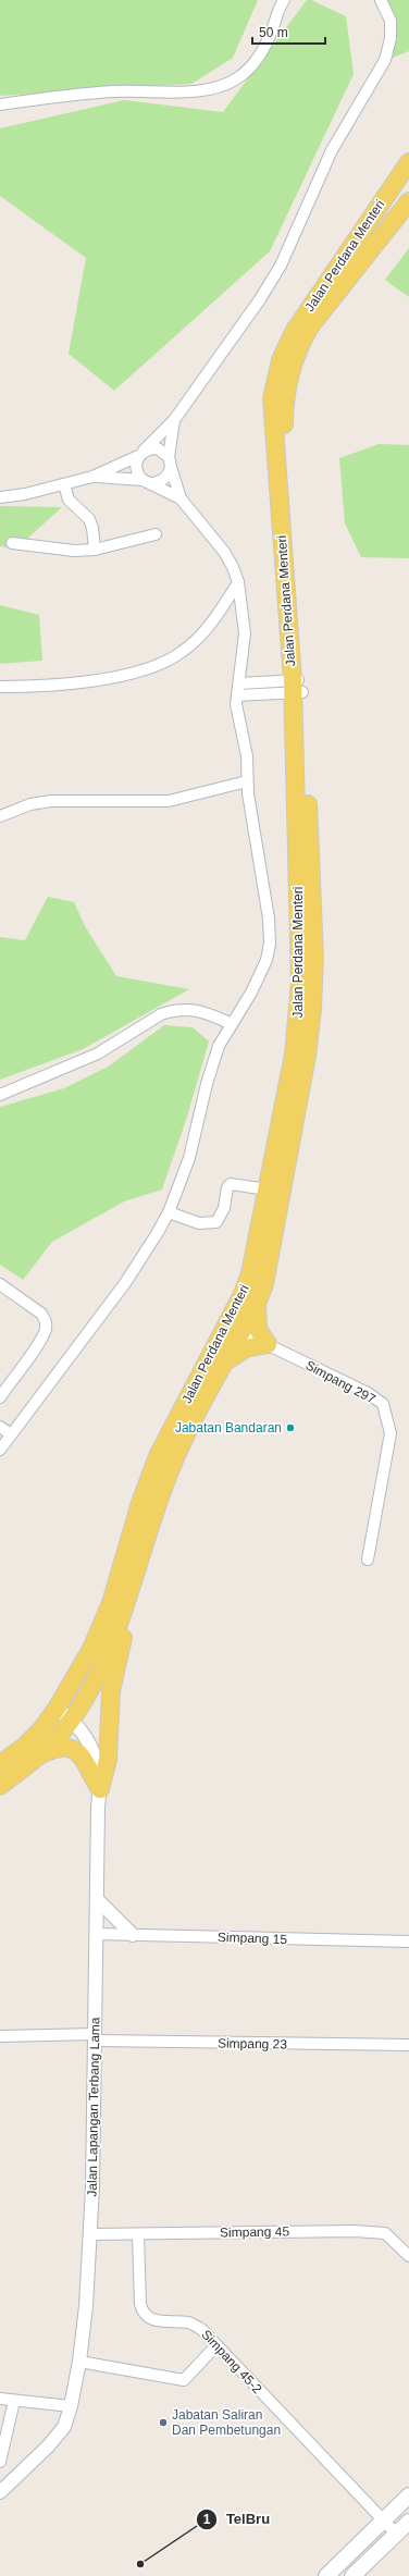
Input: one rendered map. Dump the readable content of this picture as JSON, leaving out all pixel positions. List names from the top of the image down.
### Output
{
  "streets": {
    "main road": ["Jalan Perdana Menteri"],
    "street": [
      "Simpang 297",
      "Simpang 15",
      "Simpang 23",
      "Jalan Lapangan Terbang Lama",
      "Simpang 45",
      "Simpang 45-2"
    ]
  },
  "crossings": [
    ["Jalan Perdana Menteri", "Simpang 297"],
    ["Jalan Perdana Menteri", "Jalan Lapangan Terbang Lama"],
    ["Simpang 15", "Jalan Lapangan Terbang Lama"],
    ["Simpang 23", "Jalan Lapangan Terbang Lama"],
    ["Jalan Lapangan Terbang Lama", "Simpang 45"],
    ["Simpang 45", "Simpang 45-2"]
  ],
  "places": ["Jabatan Bandaran", "Jabatan Saliran Dan Pembetungan", "TelBru"],
  "scale_bar": "50 m"
}
